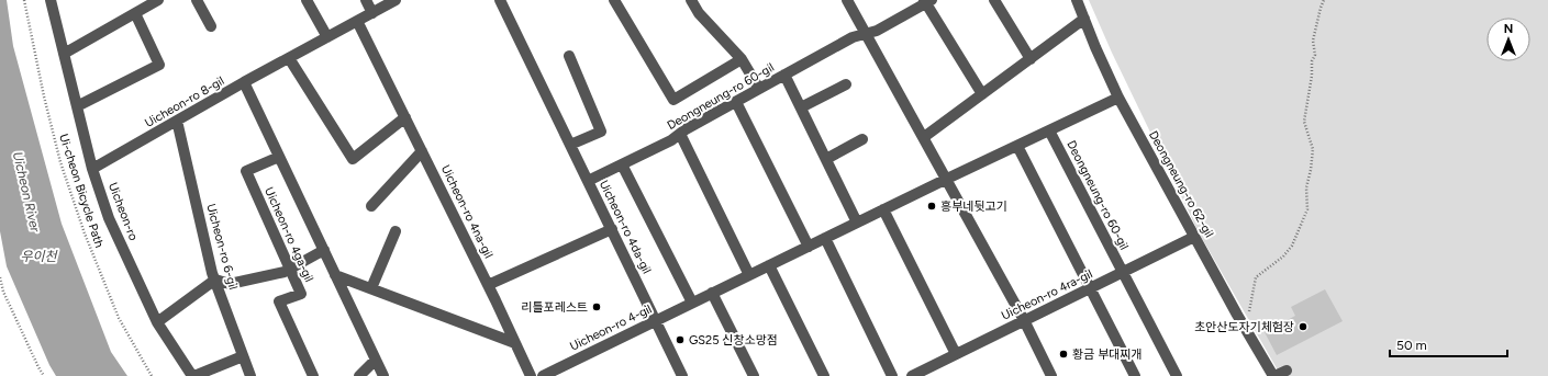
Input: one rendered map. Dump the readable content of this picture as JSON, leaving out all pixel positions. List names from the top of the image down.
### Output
{
  "streets": {
    "street": [
      "Deongneung-ro 60-gil",
      "Uicheon-ro 8-gil",
      "Deongneung-ro 62-gil",
      "Uicheon-ro",
      "Uicheon-ro 4na-gil",
      "Uicheon-ro 4da-gil",
      "Uicheon-ro 4ga-gil",
      "Uicheon-ro 6-gil",
      "Uicheon-ro 4ra-gil",
      "Uicheon-ro 4-gil"
    ],
    "path": ["Ui-cheon Bicycle Path"]
  },
  "crossings": [
    ["Deongneung-ro 60-gil", "Uicheon-ro 4da-gil"],
    ["Deongneung-ro 60-gil", "Uicheon-ro 4ra-gil"],
    ["Uicheon-ro 8-gil", "Uicheon-ro"],
    ["Uicheon-ro 8-gil", "Uicheon-ro 4na-gil"],
    ["Uicheon-ro 8-gil", "Uicheon-ro 4ga-gil"],
    ["Uicheon-ro 8-gil", "Uicheon-ro 6-gil"],
    ["Deongneung-ro 62-gil", "Uicheon-ro 4ra-gil"],
    ["Uicheon-ro", "Uicheon-ro 6-gil"],
    ["Uicheon-ro 4da-gil", "Uicheon-ro 4-gil"]
  ],
  "water": ["Uicheon River", "우이천"],
  "places": [
    "흥부네뒷고기",
    "리틀포레스트",
    "초안산도자기체험장",
    "GS25 신창소망점",
    "황금 부대찌개"
  ],
  "scale_bar": "50 m",
  "north": "top"
}
